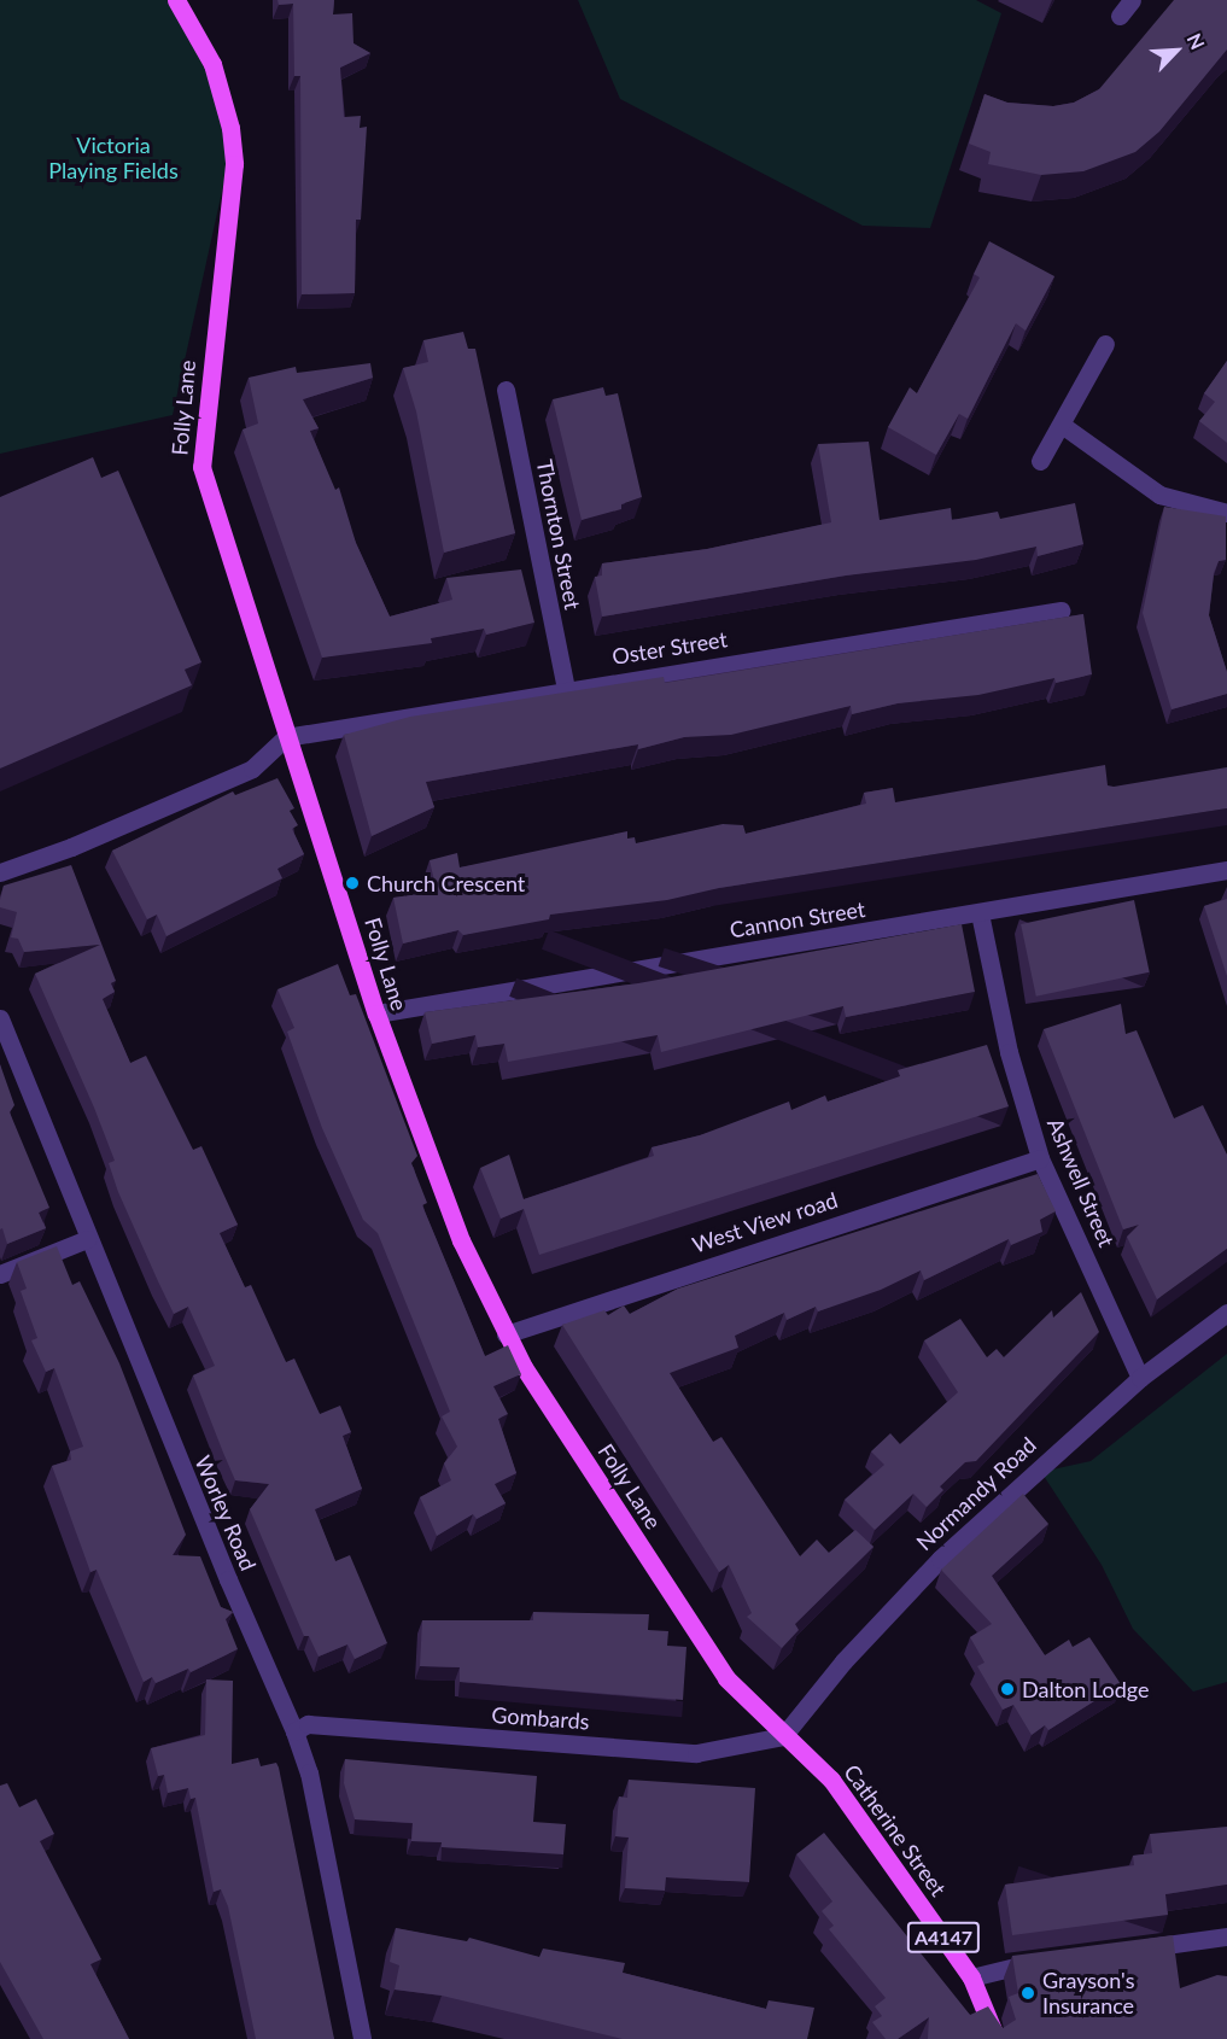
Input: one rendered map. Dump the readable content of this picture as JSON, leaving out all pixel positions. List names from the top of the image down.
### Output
{
  "streets": {
    "main road": ["Folly Lane", "Catherine Street", "A4147"],
    "street": [
      "Thornton Street",
      "Oster Street",
      "Cannon Street",
      "Ashwell Street",
      "West View road",
      "Normandy Road",
      "Worley Road",
      "Gombards"
    ]
  },
  "crossings": [
    ["Folly Lane", "Oster Street"],
    ["Folly Lane", "Cannon Street"],
    ["Folly Lane", "West View road"],
    ["Folly Lane", "Normandy Road"],
    ["Folly Lane", "Gombards"],
    ["Folly Lane", "Catherine Street"],
    ["Thornton Street", "Oster Street"],
    ["Cannon Street", "Ashwell Street"],
    ["Ashwell Street", "West View road"],
    ["Ashwell Street", "Normandy Road"],
    ["Normandy Road", "Gombards"],
    ["Normandy Road", "Catherine Street"],
    ["Worley Road", "Gombards"],
    ["Gombards", "Catherine Street"]
  ],
  "parks": ["Victoria Playing Fields"],
  "places": ["Church Crescent", "Dalton Lodge", "Grayson's Insurance"],
  "north": "top right"
}
